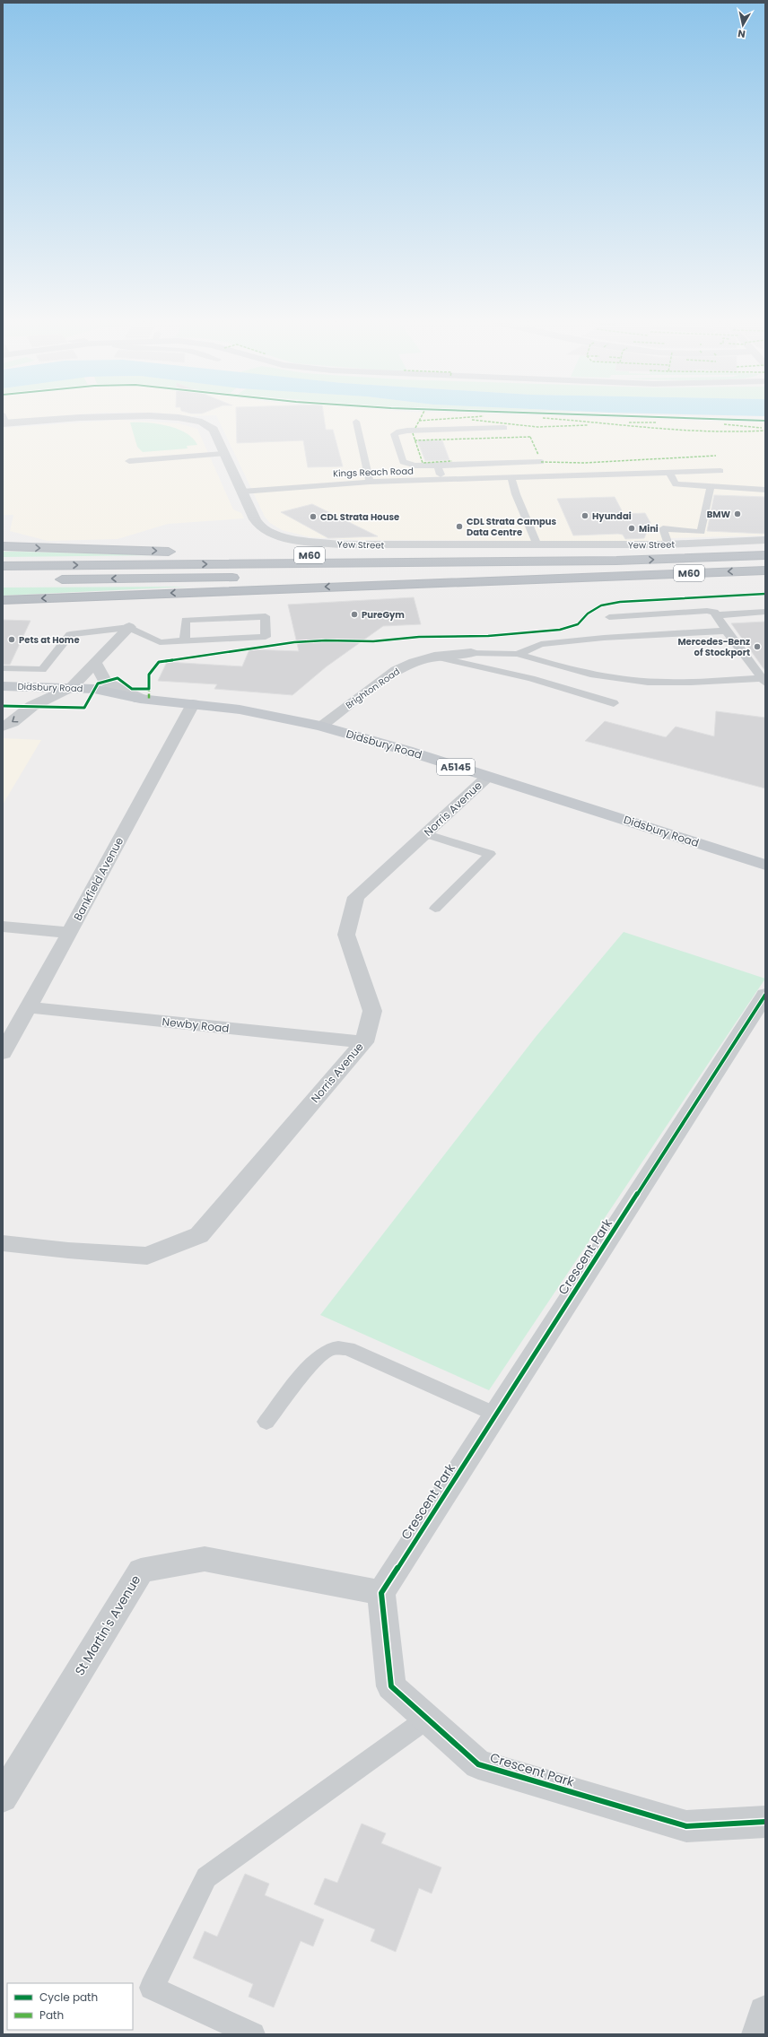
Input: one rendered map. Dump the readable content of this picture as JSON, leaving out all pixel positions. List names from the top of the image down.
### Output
{
  "streets": {
    "highway": ["M60"],
    "main road": ["Didsbury Road", "A5145"],
    "street": [
      "Yew Street",
      "Brighton Road",
      "Norris Avenue",
      "Bankfield Avenue",
      "Newby Road",
      "Crescent Park",
      "St Martin's Avenue"
    ],
    "lane": ["Kings Reach Road"]
  },
  "crossings": [
    ["Kings Reach Road", "Yew Street"],
    ["Didsbury Road", "Brighton Road"],
    ["Didsbury Road", "Norris Avenue"],
    ["Didsbury Road", "Bankfield Avenue"],
    ["Norris Avenue", "Newby Road"],
    ["Bankfield Avenue", "Newby Road"],
    ["Crescent Park", "St Martin's Avenue"]
  ],
  "places": [
    "BMW",
    "Hyundai",
    "CDL Strata House",
    "CDL Strata Campus Data Centre",
    "Mini",
    "PureGym",
    "Pets at Home",
    "Mercedes-Benz of Stockport"
  ],
  "legend": ["Cycle path", "Path"],
  "north": "bottom"
}
